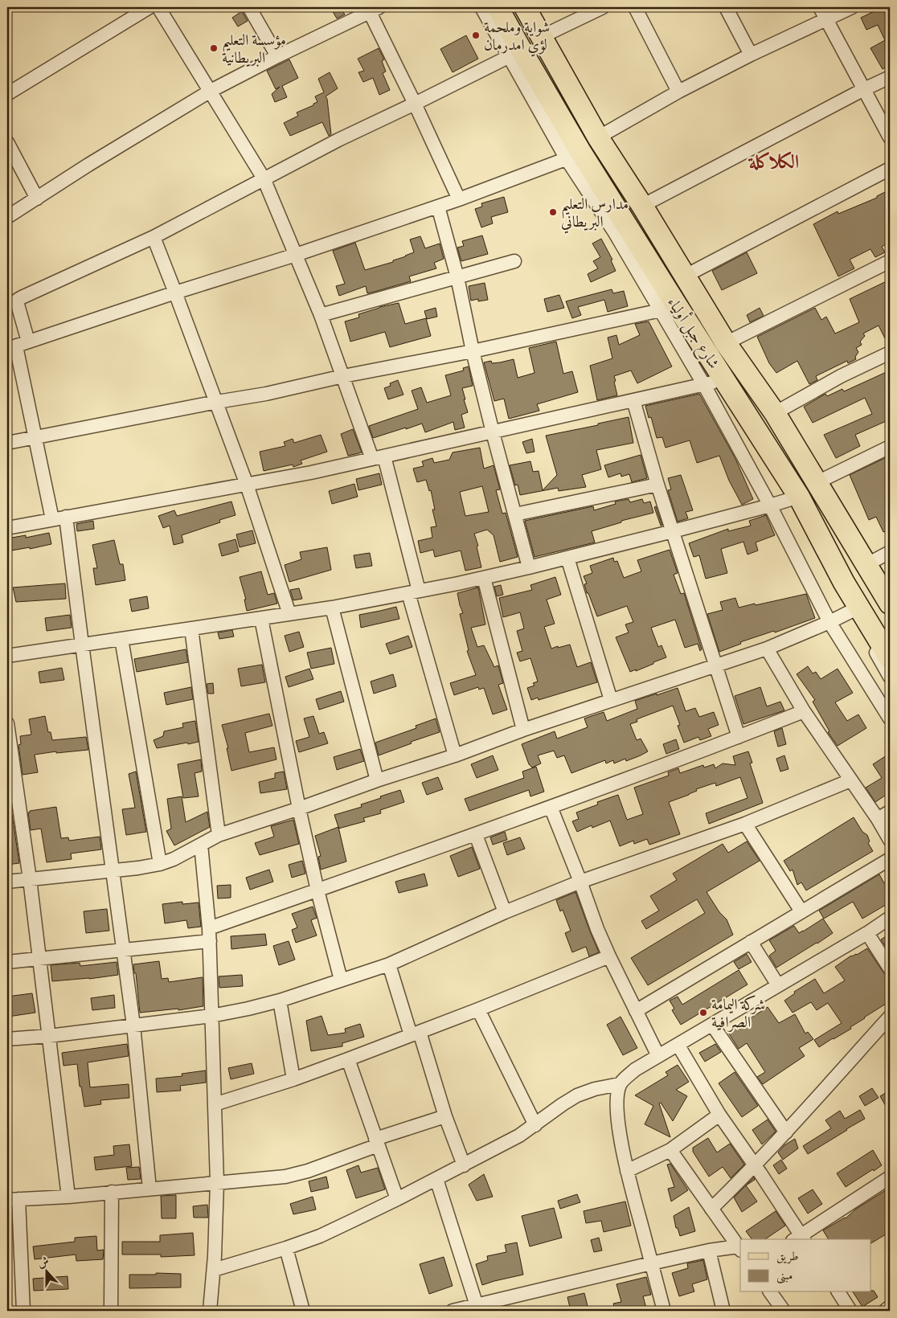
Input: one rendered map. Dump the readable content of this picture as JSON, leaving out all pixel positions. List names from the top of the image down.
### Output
{
  "streets": {
    "main road": ["شارع جبل أولياء"]
  },
  "districts": ["الكلاكلة"],
  "places": [
    "شواية وملحمة لؤي امدرمان",
    "مؤسسة التعليم البريطانية",
    "مدارس التعليم البريطاني",
    "شركة اليمامة الصرافية"
  ],
  "legend": ["طريق", "مبنى"],
  "north": "top"
}
